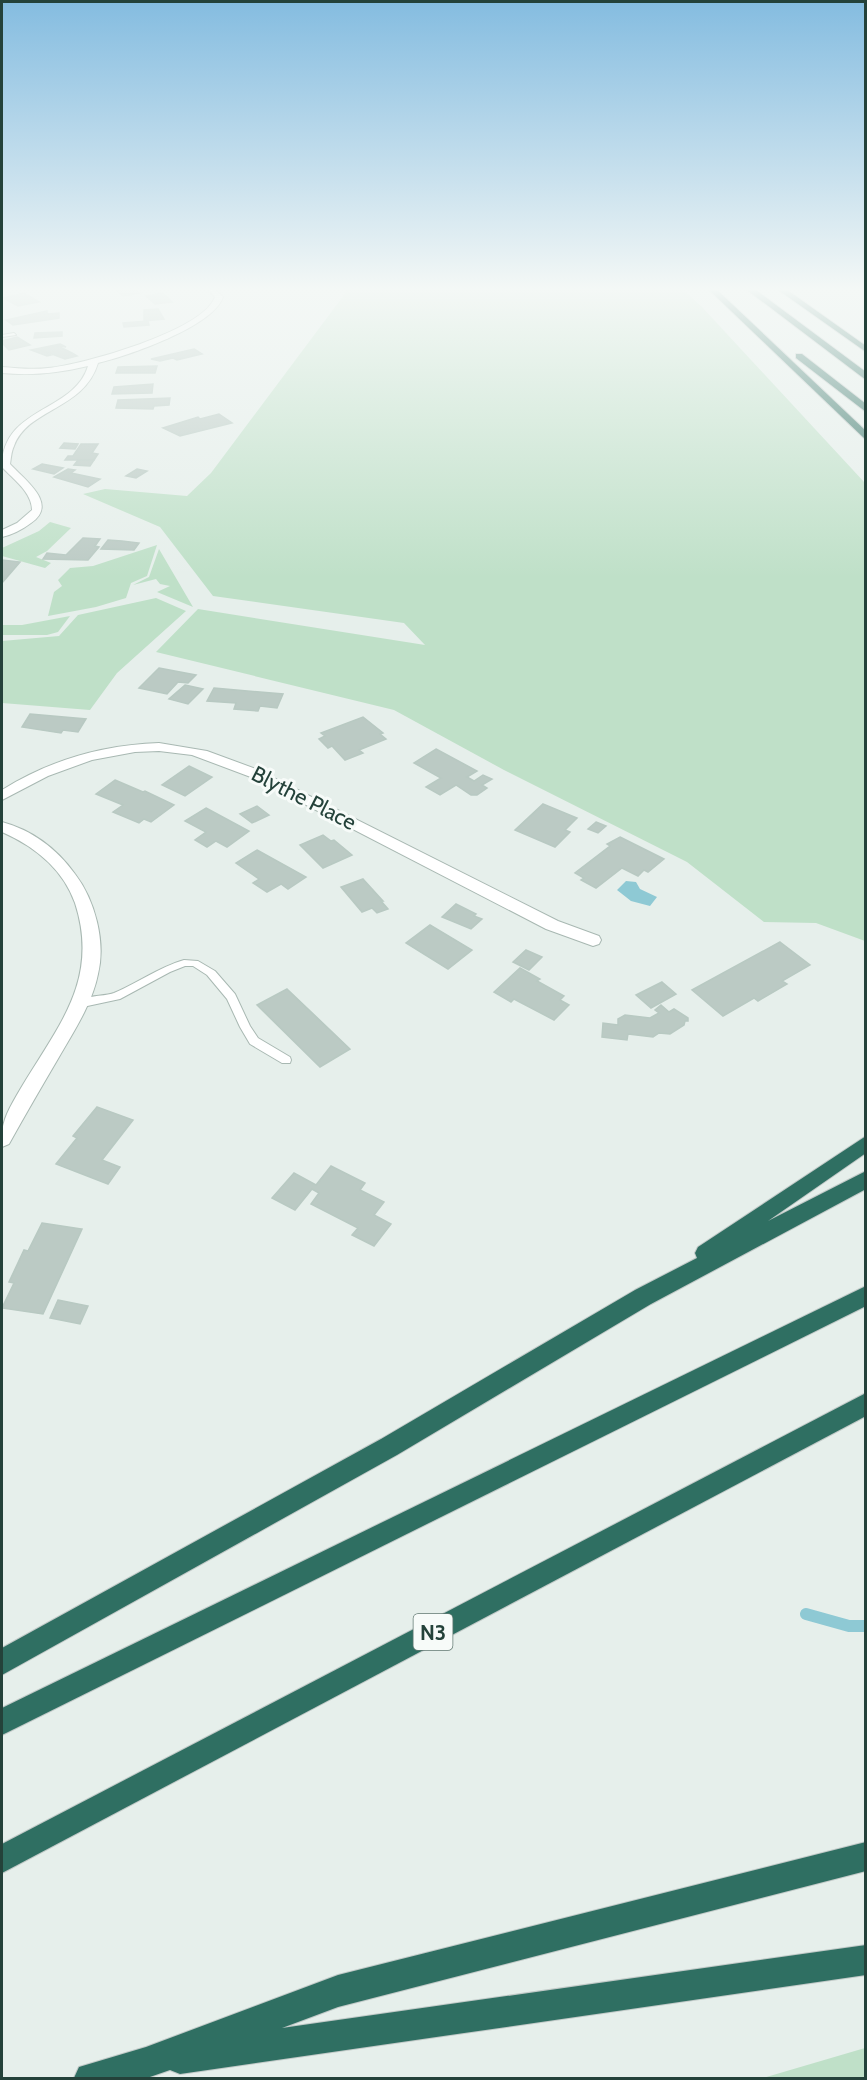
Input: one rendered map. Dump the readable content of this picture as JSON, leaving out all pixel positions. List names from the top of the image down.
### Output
{
  "streets": {
    "highway": ["N3"],
    "street": ["Blythe Place"]
  }
}
